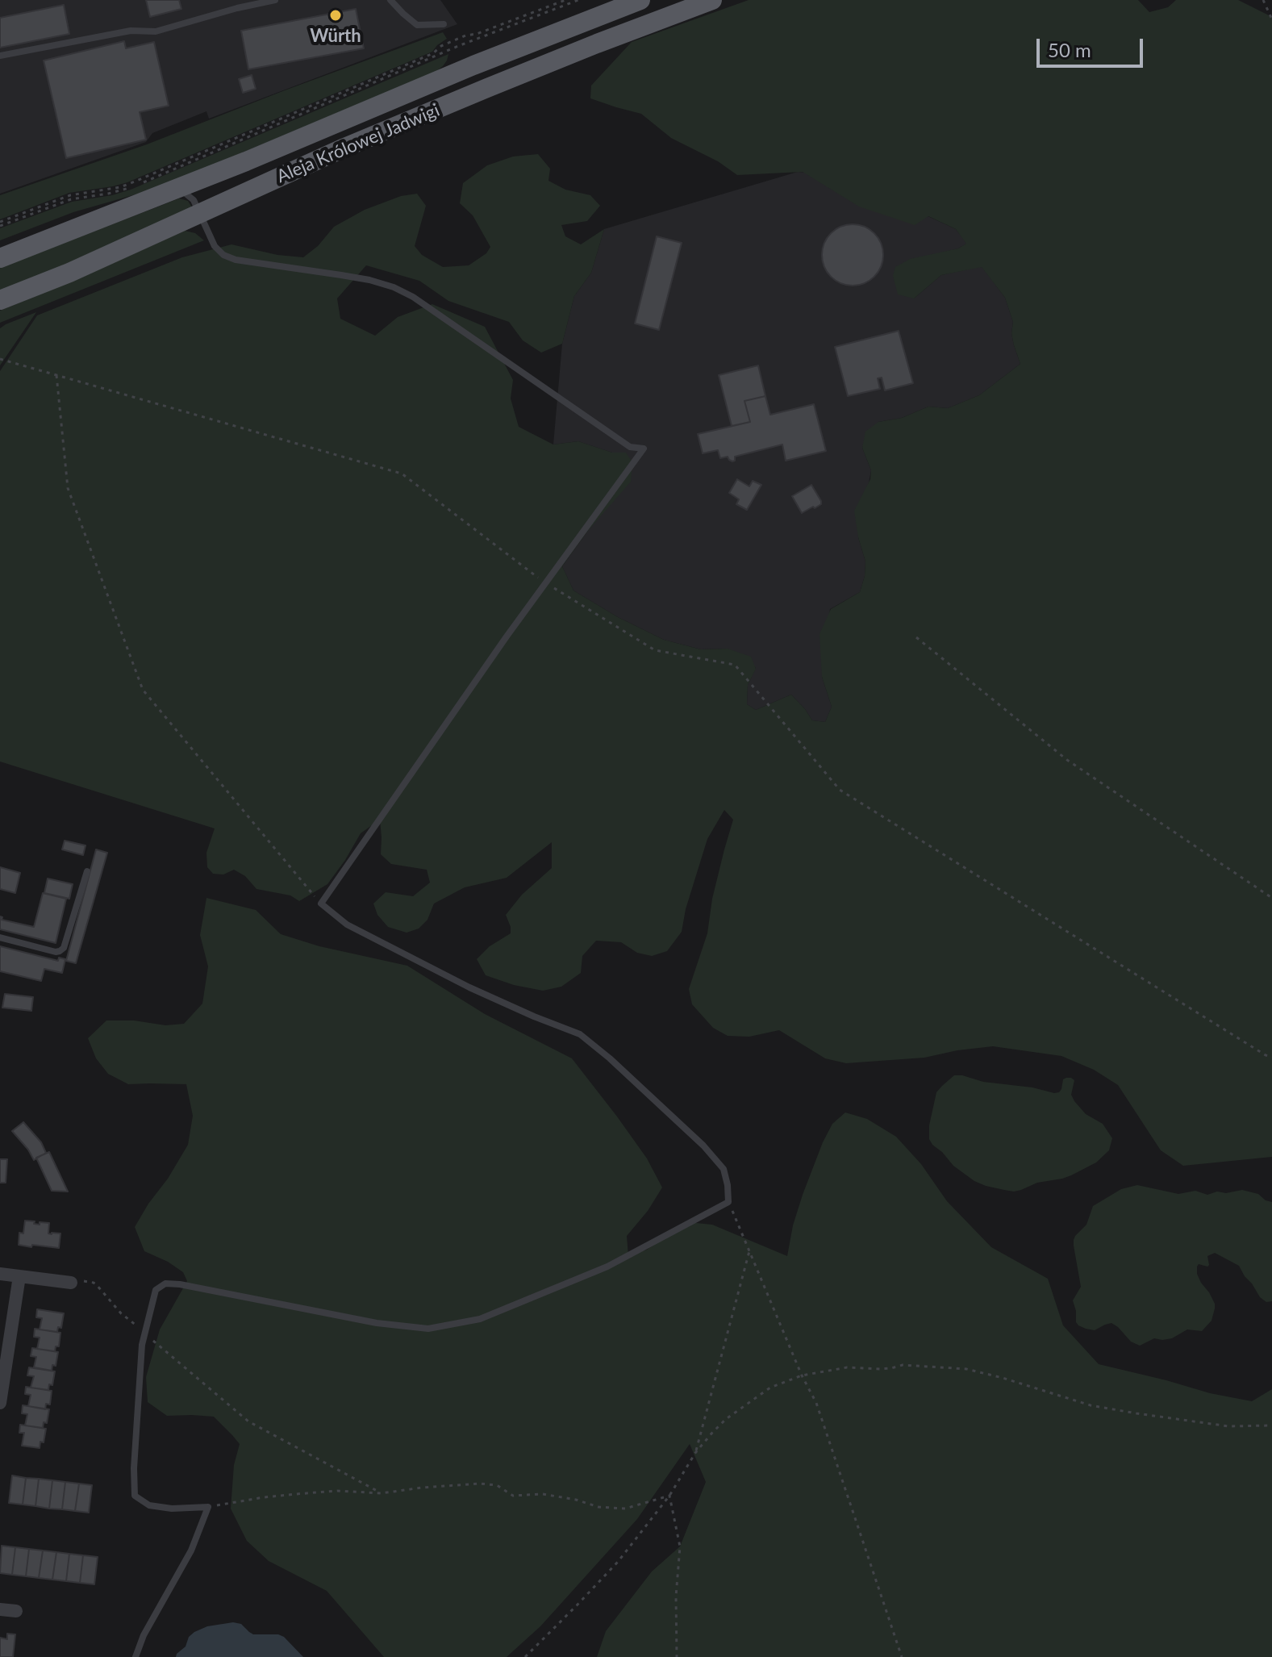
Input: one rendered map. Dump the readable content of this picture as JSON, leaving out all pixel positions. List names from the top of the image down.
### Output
{
  "streets": {
    "main road": ["Aleja Królowej Jadwigi"]
  },
  "places": ["Würth"],
  "scale_bar": "50 m"
}
